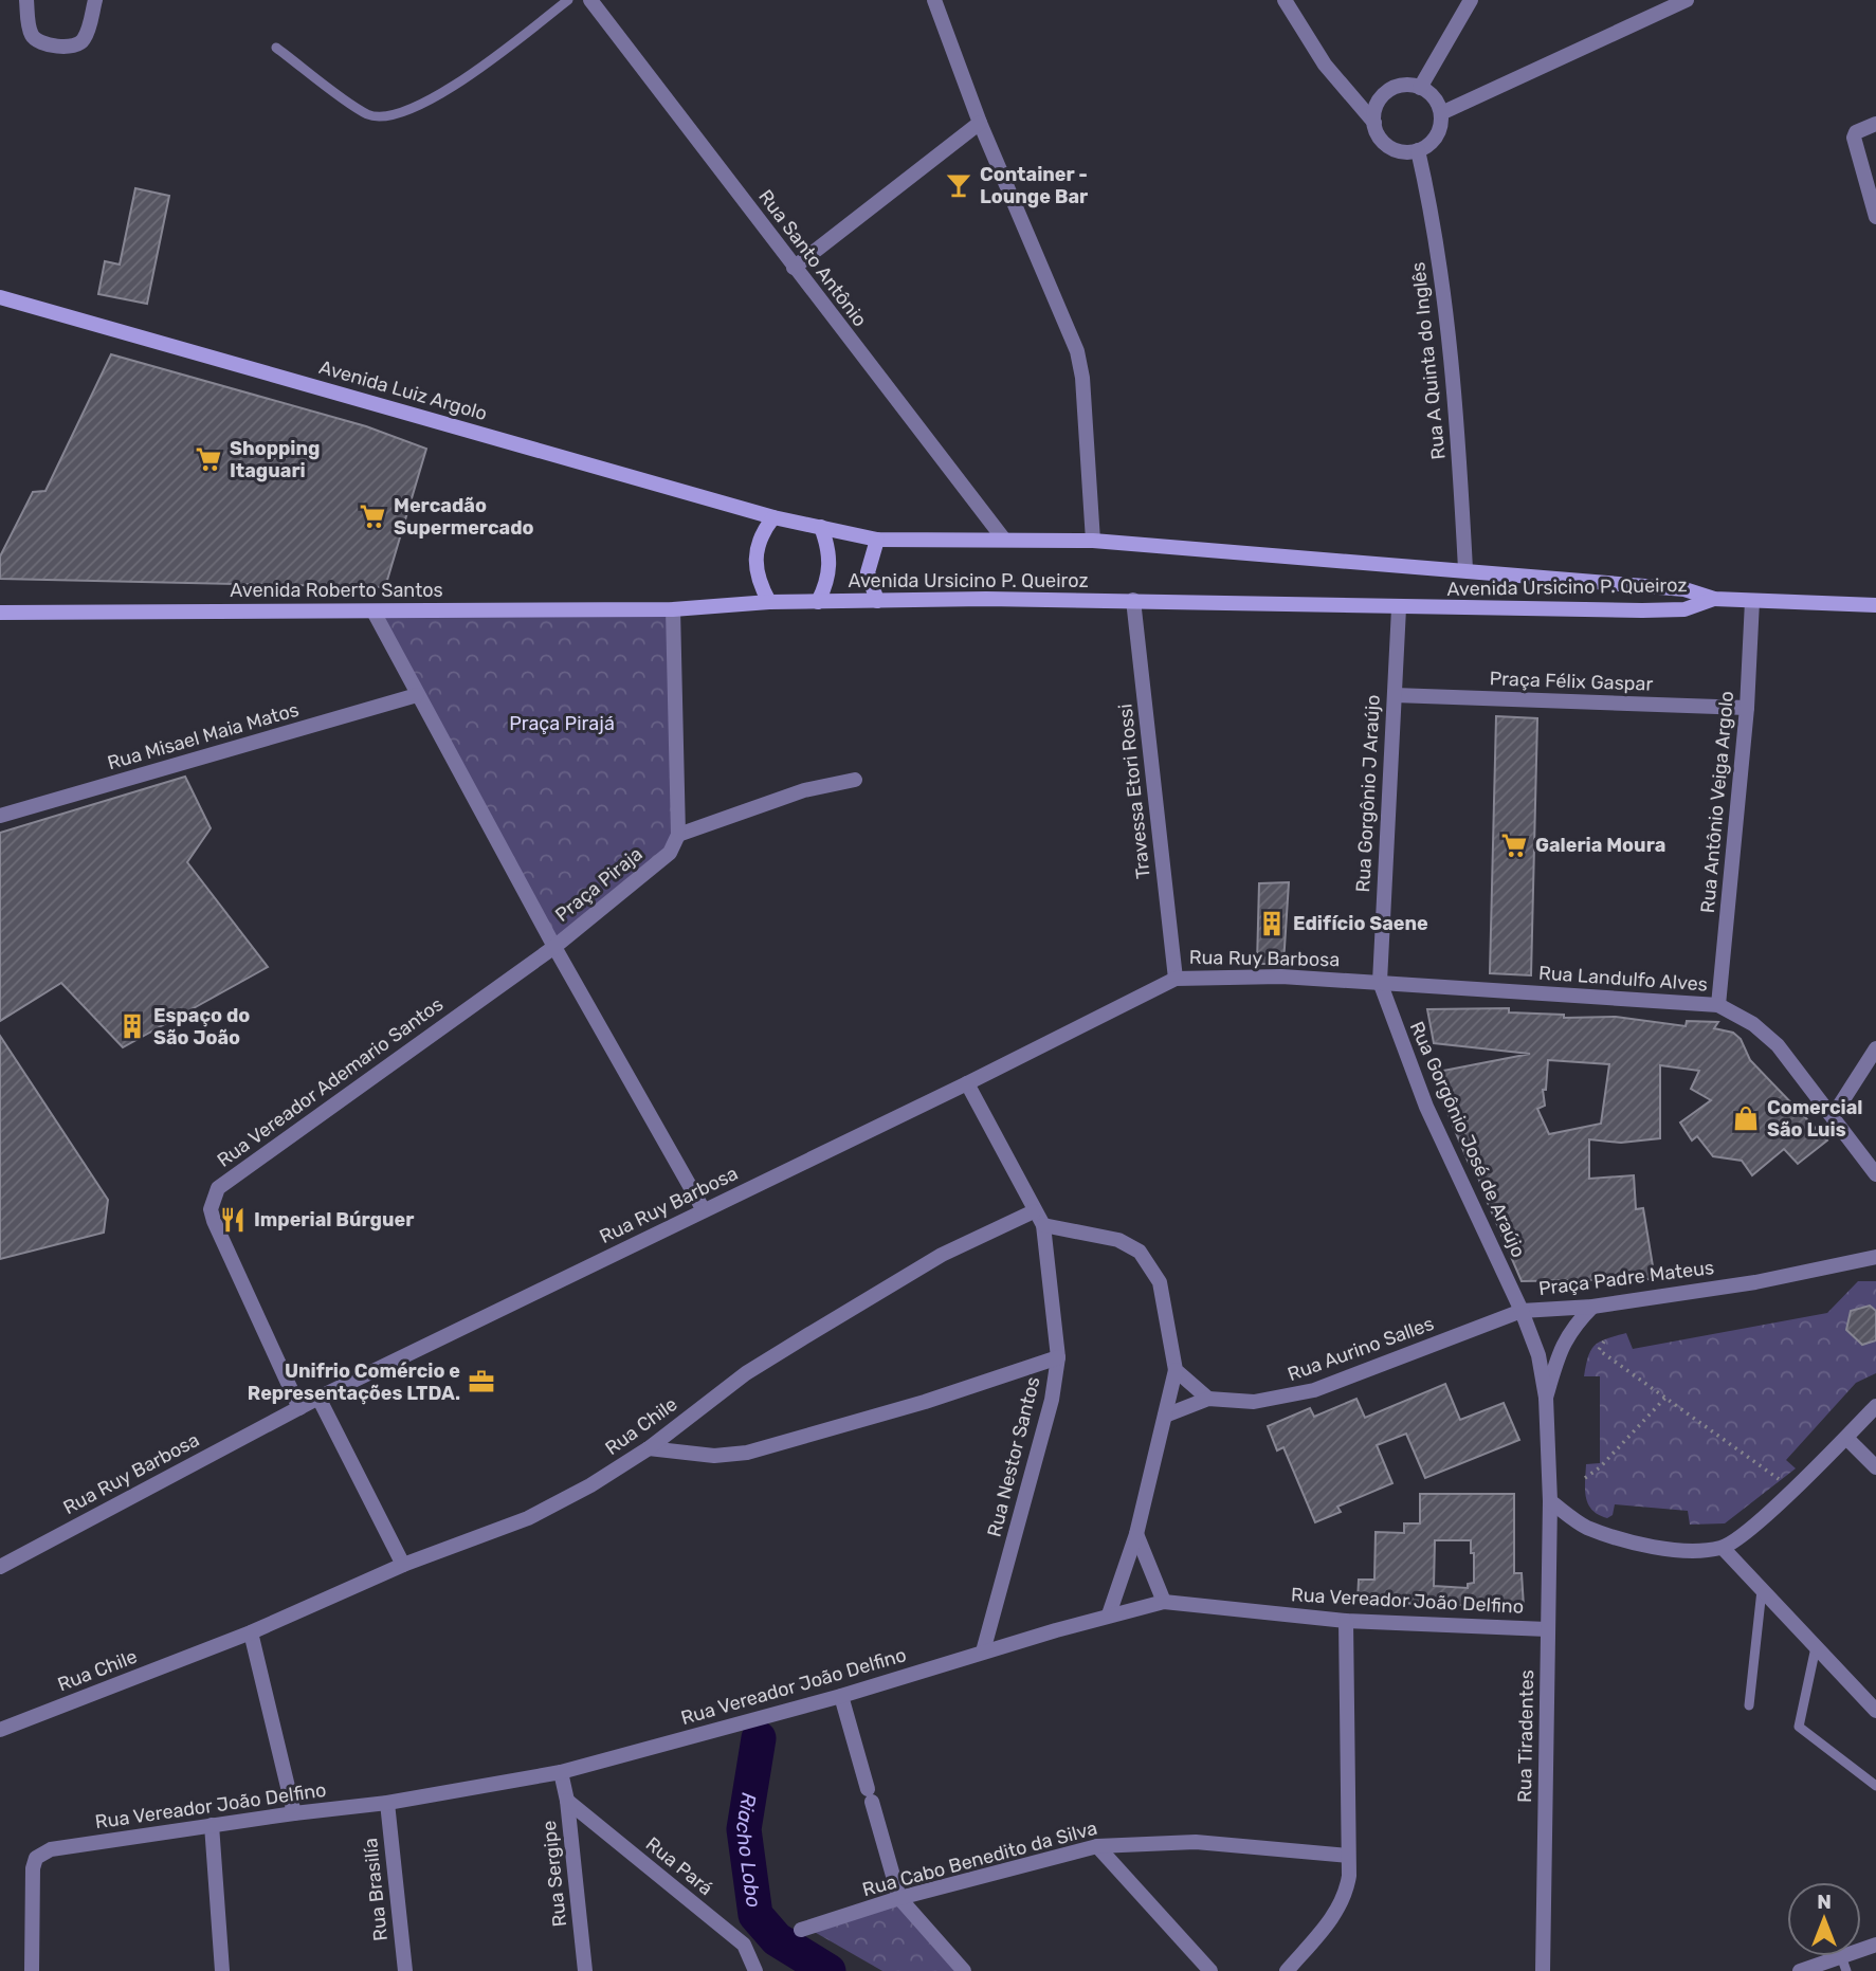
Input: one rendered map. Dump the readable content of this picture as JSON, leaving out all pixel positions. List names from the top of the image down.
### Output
{
  "streets": {
    "main road": ["Avenida Luiz Argolo", "Avenida Ursicino P. Queiroz", "Avenida Roberto Santos"],
    "street": [
      "Rua Santo Antônio",
      "Rua A Quinta do Inglês",
      "Praça Félix Gaspar",
      "Rua Misael Maia Matos",
      "Travessa Etori Rossi",
      "Rua Gorgônio J Araújo",
      "Rua Antônio Veiga Argolo",
      "Praça Piraja",
      "Rua Ruy Barbosa",
      "Rua Landulfo Alves",
      "Rua Vereador Ademario Santos",
      "Rua Gorgônio José de Araújo",
      "Praça Padre Mateus",
      "Rua Aurino Salles",
      "Rua Chile",
      "Rua Nestor Santos",
      "Rua Vereador João Delfino",
      "Rua Tiradentes",
      "Rua Cabo Benedito da Silva",
      "Rua Pará",
      "Rua Sergipe",
      "Rua Brasilía"
    ]
  },
  "crossings": [
    ["Rua Santo Antônio", "Avenida Ursicino P. Queiroz"],
    ["Rua A Quinta do Inglês", "Avenida Ursicino P. Queiroz"],
    ["Avenida Luiz Argolo", "Avenida Ursicino P. Queiroz"],
    ["Avenida Ursicino P. Queiroz", "Avenida Roberto Santos"],
    ["Avenida Ursicino P. Queiroz", "Travessa Etori Rossi"],
    ["Avenida Ursicino P. Queiroz", "Rua Gorgônio J Araújo"],
    ["Avenida Roberto Santos", "Praça Piraja"],
    ["Praça Félix Gaspar", "Rua Gorgônio J Araújo"],
    ["Praça Félix Gaspar", "Rua Antônio Veiga Argolo"],
    ["Rua Misael Maia Matos", "Praça Piraja"],
    ["Travessa Etori Rossi", "Rua Ruy Barbosa"],
    ["Rua Gorgônio J Araújo", "Rua Ruy Barbosa"],
    ["Rua Gorgônio J Araújo", "Rua Landulfo Alves"],
    ["Rua Gorgônio J Araújo", "Rua Gorgônio José de Araújo"],
    ["Rua Antônio Veiga Argolo", "Rua Landulfo Alves"],
    ["Praça Piraja", "Rua Vereador Ademario Santos"],
    ["Rua Ruy Barbosa", "Rua Landulfo Alves"],
    ["Rua Ruy Barbosa", "Rua Vereador Ademario Santos"],
    ["Rua Ruy Barbosa", "Rua Gorgônio José de Araújo"],
    ["Rua Landulfo Alves", "Rua Gorgônio José de Araújo"],
    ["Rua Gorgônio José de Araújo", "Praça Padre Mateus"],
    ["Rua Gorgônio José de Araújo", "Rua Aurino Salles"],
    ["Praça Padre Mateus", "Rua Aurino Salles"],
    ["Praça Padre Mateus", "Rua Tiradentes"],
    ["Rua Nestor Santos", "Rua Vereador João Delfino"],
    ["Rua Vereador João Delfino", "Rua Tiradentes"],
    ["Rua Vereador João Delfino", "Rua Sergipe"],
    ["Rua Vereador João Delfino", "Rua Brasilía"],
    ["Rua Pará", "Rua Sergipe"]
  ],
  "water": ["Riacho Lobo"],
  "parks": ["Praça Pirajá"],
  "places": {
    "bar": ["Container - Lounge Bar"],
    "supermarket": ["Shopping Itaguari", "Mercadão Supermercado", "Galeria Moura"],
    "building": ["Edifício Saene", "Espaço do São João"],
    "shop": ["Comercial São Luis"],
    "restaurant": ["Imperial Búrguer"],
    "office": ["Unifrio Comércio e Representações LTDA."]
  },
  "north": "top"
}
